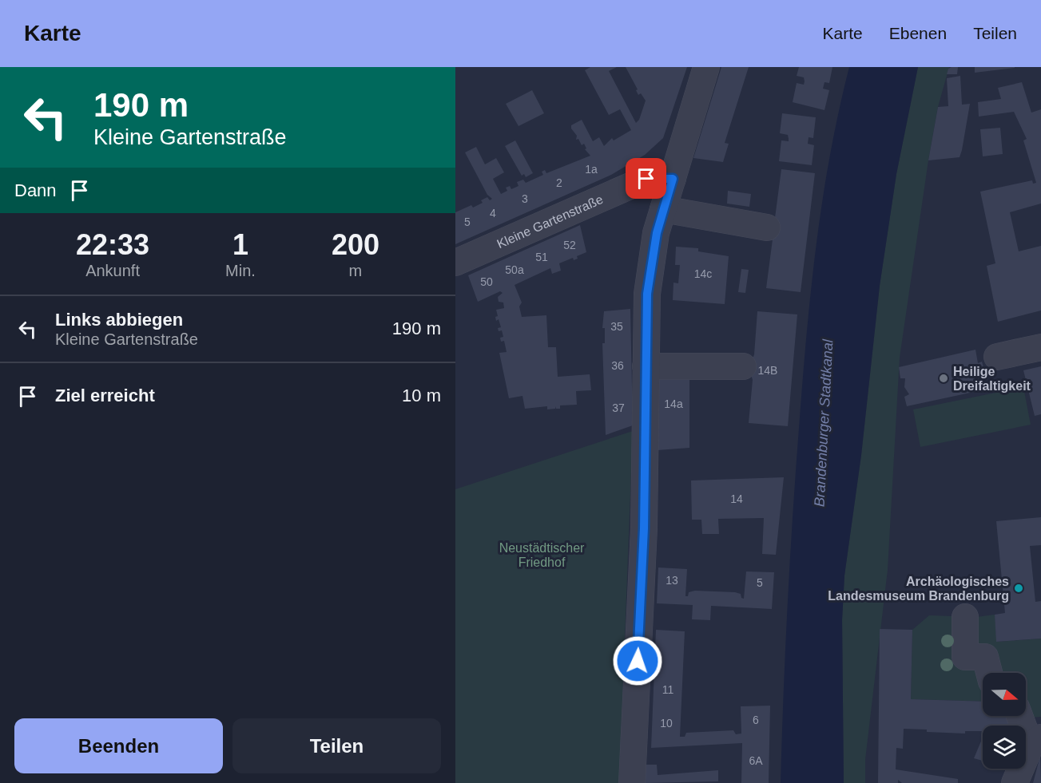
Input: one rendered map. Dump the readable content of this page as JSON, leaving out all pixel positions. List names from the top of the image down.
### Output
{
  "streets": {
    "street": ["Kleine Gartenstraße"]
  },
  "water": ["Brandenburger Stadtkanal"],
  "parks": ["Neustädtischer Friedhof"],
  "places": ["Heilige Dreifaltigkeit", "Archäologisches Landesmuseum Brandenburg"],
  "house_numbers": [
    "1a",
    "2",
    "3",
    "4",
    "5",
    "52",
    "51",
    "50a",
    "14c",
    "50",
    "35",
    "36",
    "14B",
    "14a",
    "37",
    "14",
    "13",
    "5",
    "11",
    "6",
    "10",
    "6A"
  ],
  "north": "right",
  "page": {
    "header": "Karte",
    "nav": ["Karte", "Ebenen", "Teilen"],
    "turn": ["190 m", "Kleine Gartenstraße"],
    "then": "Dann",
    "eta": [
      "22:33",
      "Ankunft",
      "1",
      "Min.",
      "200",
      "m"
    ],
    "list": [
      {
        "name": "Links abbiegen",
        "note": "Kleine Gartenstraße",
        "value": "190 m"
      },
      {
        "name": "Ziel erreicht",
        "value": "10 m"
      }
    ],
    "buttons": ["Beenden", "Teilen"]
  }
}
